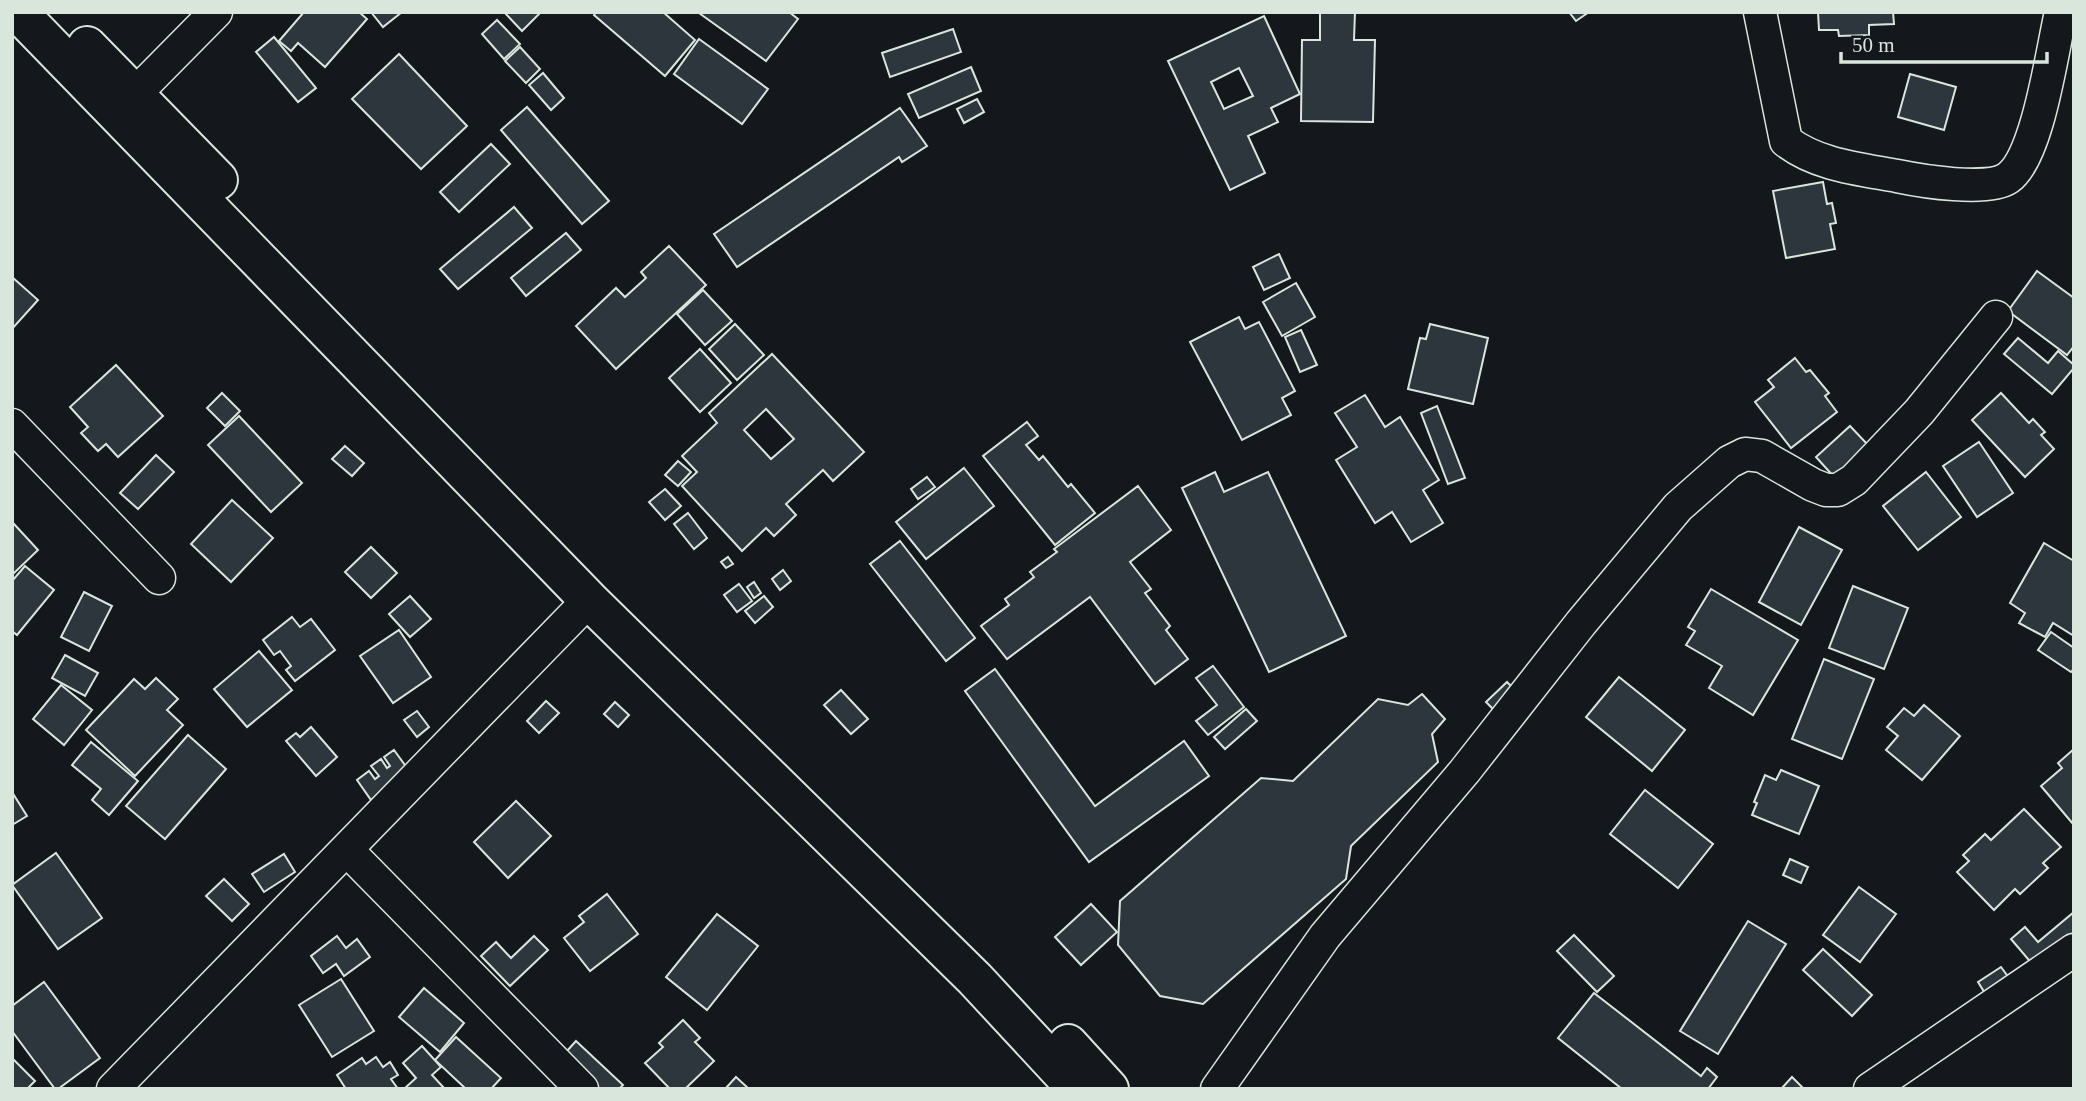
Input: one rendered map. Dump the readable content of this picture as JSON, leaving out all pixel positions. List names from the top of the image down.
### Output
{
  "scale_bar": "50 m"
}
